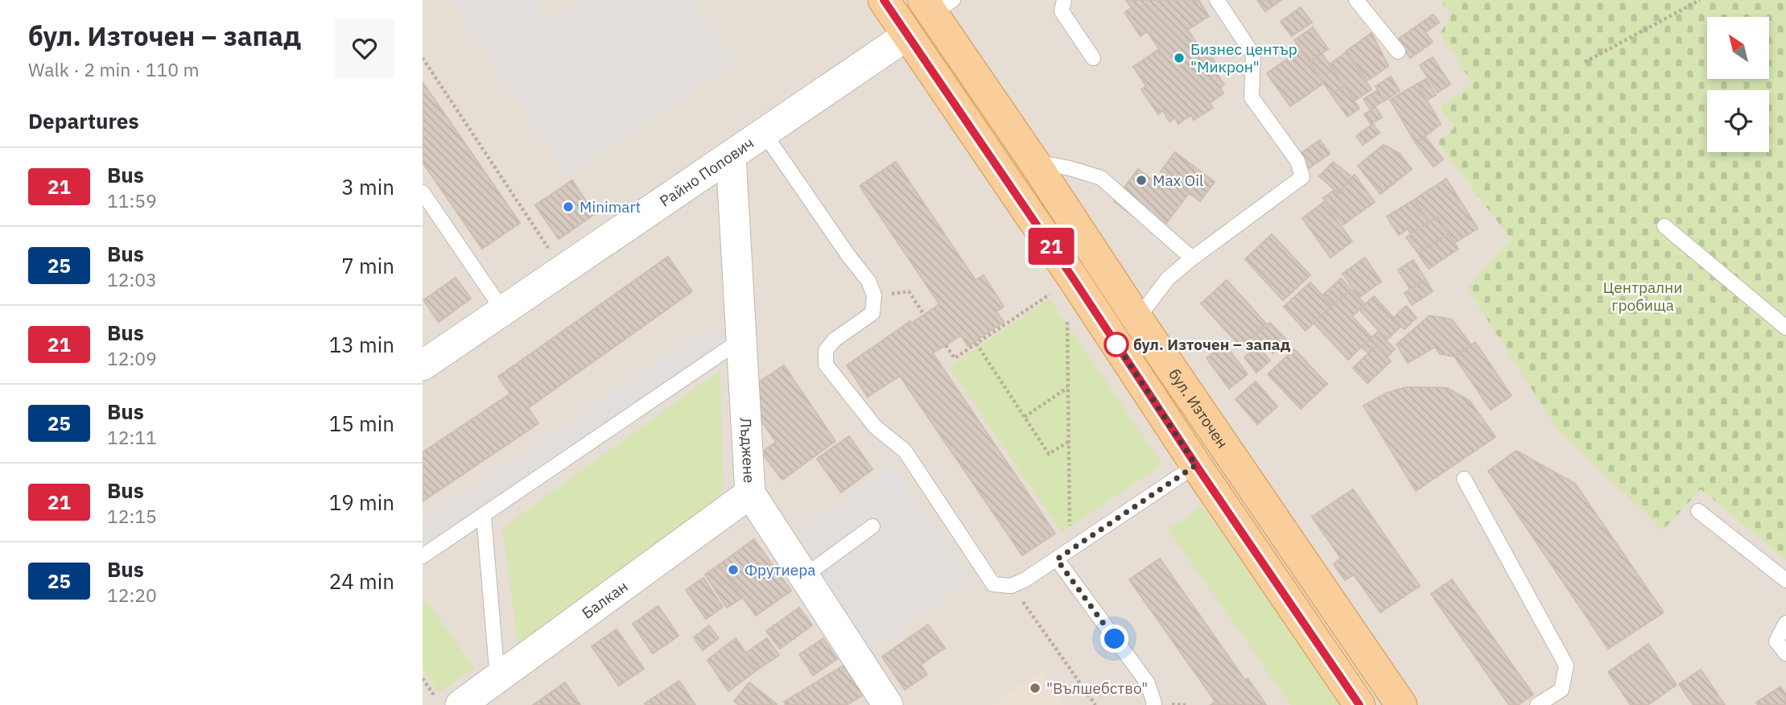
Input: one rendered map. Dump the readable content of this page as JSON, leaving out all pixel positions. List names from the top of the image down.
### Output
{
  "streets": {
    "main road": ["бул. Източен"],
    "street": ["Райно Попович", "Лъджене", "Балкан"]
  },
  "crossings": [
    ["Райно Попович", "Лъджене"],
    ["Лъджене", "Балкан"]
  ],
  "parks": ["Централни гробища"],
  "places": [
    "Бизнес център \"Микрон\"",
    "Max Oil",
    "Minimart",
    "бул. Източен – запад",
    "Фрутиера",
    "\"Вълшебство\""
  ],
  "lines": ["bus line 21"],
  "north": "top left",
  "page": {
    "heading": [
      ["бул. Източен – запад", "Walk · 2 min · 110 m"],
      "Departures"
    ],
    "on_map": "21",
    "list": [
      {
        "mark": "21",
        "name": "Bus",
        "note": "11:59",
        "value": "3 min"
      },
      {
        "mark": "25",
        "name": "Bus",
        "note": "12:03",
        "value": "7 min"
      },
      {
        "mark": "21",
        "name": "Bus",
        "note": "12:09",
        "value": "13 min"
      },
      {
        "mark": "25",
        "name": "Bus",
        "note": "12:11",
        "value": "15 min"
      },
      {
        "mark": "21",
        "name": "Bus",
        "note": "12:15",
        "value": "19 min"
      },
      {
        "mark": "25",
        "name": "Bus",
        "note": "12:20",
        "value": "24 min"
      }
    ]
  }
}
